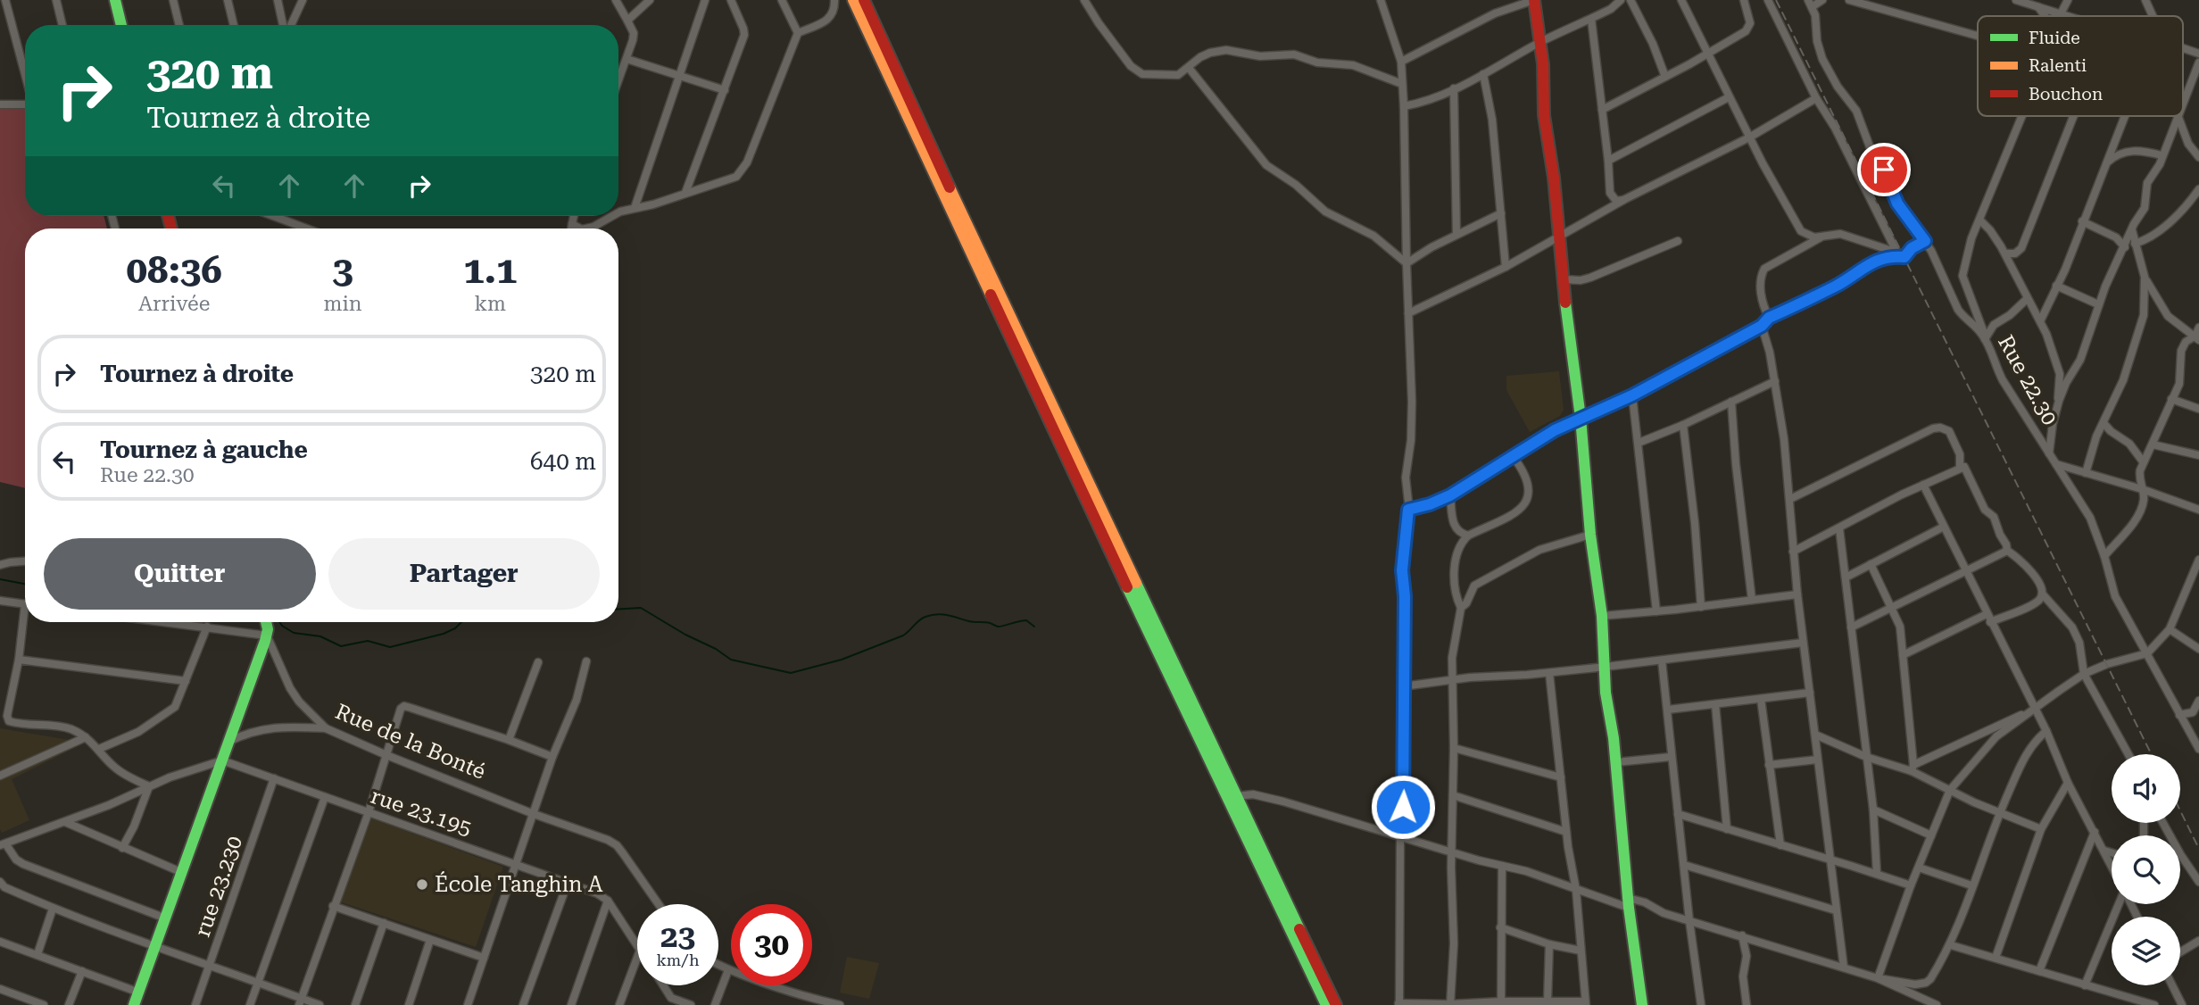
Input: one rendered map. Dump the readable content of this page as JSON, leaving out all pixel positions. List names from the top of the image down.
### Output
{
  "streets": {
    "main road": ["Rue de la Bonté"],
    "street": ["Rue 22.30", "rue 23.195", "rue 23.230"]
  },
  "crossings": [
    ["rue 23.195", "rue 23.230"]
  ],
  "places": ["École Tanghin A"],
  "legend": ["Fluide", "Ralenti", "Bouchon"],
  "page": {
    "turn": ["320 m", "Tournez à droite"],
    "eta": [
      "08:36",
      "Arrivée",
      "3",
      "min",
      "1.1",
      "km"
    ],
    "list": [
      {
        "name": "Tournez à droite",
        "value": "320 m"
      },
      {
        "name": "Tournez à gauche",
        "note": "Rue 22.30",
        "value": "640 m"
      }
    ],
    "buttons": ["Quitter", "Partager"],
    "speed": "23 km/h",
    "limit": "30"
  }
}
